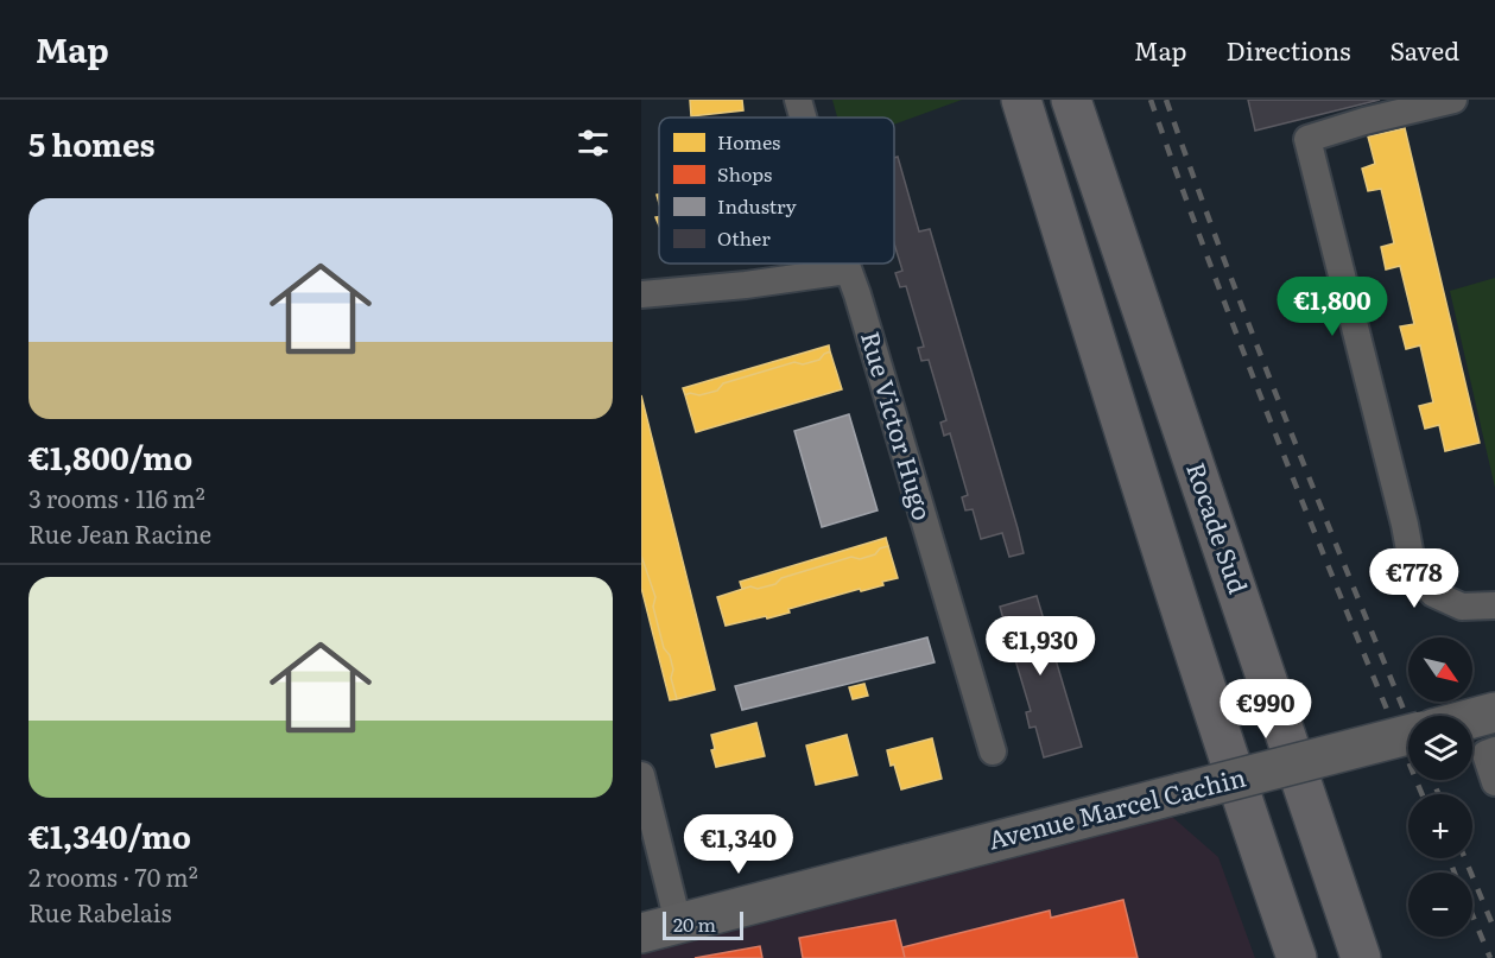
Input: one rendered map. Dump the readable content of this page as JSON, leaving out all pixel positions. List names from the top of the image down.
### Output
{
  "streets": {
    "highway": ["Rocade Sud"],
    "street": ["Rue Victor Hugo", "Avenue Marcel Cachin"]
  },
  "legend": [
    "Homes",
    "Shops",
    "Industry",
    "Other"
  ],
  "scale_bar": "20 m",
  "north": "bottom right",
  "page": {
    "header": "Map",
    "nav": ["Map", "Directions", "Saved"],
    "heading": "5 homes",
    "list": [
      {
        "name": "€1,800/mo",
        "note": "3 rooms · 116 m² · Rue Jean Racine"
      },
      {
        "name": "€1,340/mo",
        "note": "2 rooms · 70 m² · Rue Rabelais"
      }
    ],
    "price": [
      "€1,800",
      "€778",
      "€1,930",
      "€990",
      "€1,340"
    ],
    "map_buttons": ["+", "−"],
    "scale": "20 m"
  }
}
